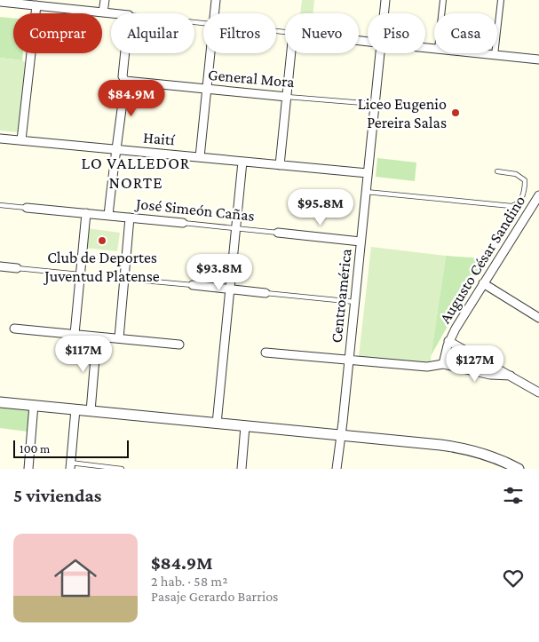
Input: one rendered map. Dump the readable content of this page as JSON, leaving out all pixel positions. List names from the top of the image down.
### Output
{
  "streets": {
    "street": [
      "General Mora",
      "Haití",
      "José Simeón Cañas",
      "Augusto César Sandino",
      "Centroamérica"
    ]
  },
  "crossings": [
    ["General Mora", "Centroamérica"],
    ["Haití", "Centroamérica"],
    ["José Simeón Cañas", "Centroamérica"]
  ],
  "districts": ["LO VALLEDOR NORTE"],
  "places": ["Liceo Eugenio Pereira Salas", "Club de Deportes Juventud Platense"],
  "scale_bar": "100 m",
  "page": {
    "chip": [
      "Comprar",
      "Alquilar",
      "Filtros",
      "Nuevo",
      "Piso",
      "Casa"
    ],
    "price": [
      "$84.9M",
      "$95.8M",
      "$93.8M",
      "$117M",
      "$127M"
    ],
    "scale": "100 m",
    "heading": "5 viviendas",
    "list": [
      {
        "name": "$84.9M",
        "note": "2 hab. · 58 m² · Pasaje Gerardo Barrios"
      }
    ]
  }
}
